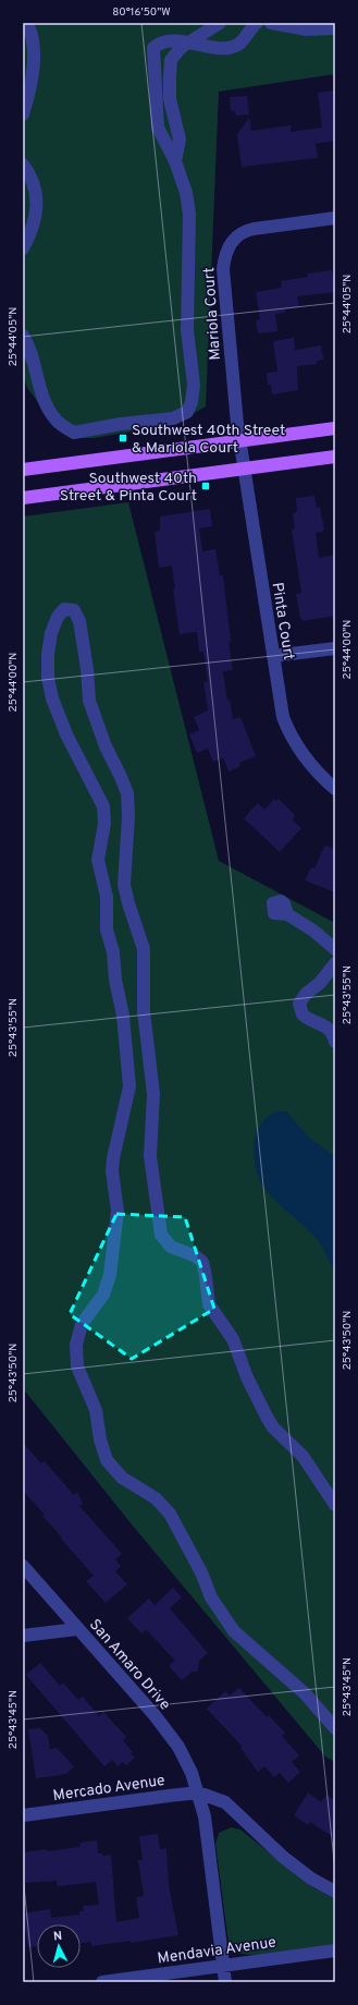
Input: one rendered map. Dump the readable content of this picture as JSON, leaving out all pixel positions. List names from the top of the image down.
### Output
{
  "streets": {
    "street": [
      "Mariola Court",
      "Pinta Court",
      "San Amaro Drive",
      "Mercado Avenue",
      "Mendavia Avenue"
    ]
  },
  "crossings": [
    ["Mariola Court", "Pinta Court"],
    ["San Amaro Drive", "Mercado Avenue"],
    ["San Amaro Drive", "Mendavia Avenue"]
  ],
  "places": {
    "transit": ["Southwest 40th Street & Mariola Court", "Southwest 40th Street & Pinta Court"]
  },
  "north": "top",
  "coordinates": [
    "80°16'50\"W",
    "25°44'05\"N",
    "25°44'00\"N",
    "25°43'55\"N",
    "25°43'50\"N",
    "25°43'45\"N"
  ]
}
